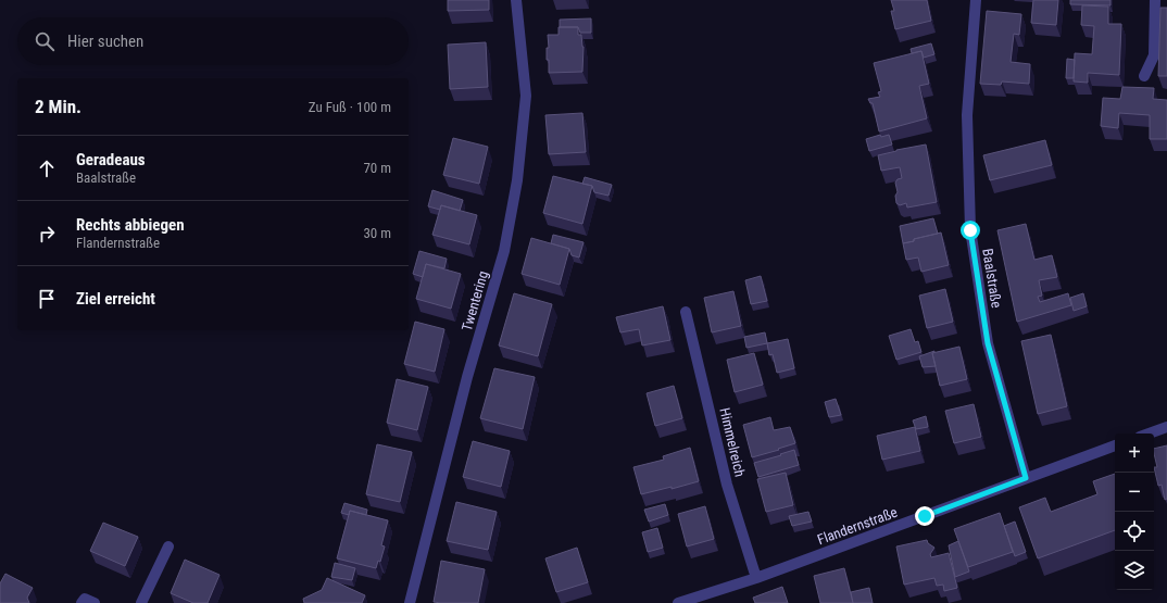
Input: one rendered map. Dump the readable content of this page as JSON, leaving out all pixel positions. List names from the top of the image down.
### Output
{
  "streets": {
    "street": [
      "Baalstraße",
      "Twentering",
      "Himmelreich",
      "Flandernstraße"
    ]
  },
  "crossings": [
    ["Baalstraße", "Flandernstraße"],
    ["Himmelreich", "Flandernstraße"]
  ],
  "page": {
    "search": "Hier suchen",
    "heading": ["2 Min.", "Zu Fuß · 100 m"],
    "list": [
      ["Geradeaus", "Baalstraße", "70 m"],
      ["Rechts abbiegen", "Flandernstraße", "30 m"],
      "Ziel erreicht"
    ],
    "map_buttons": ["+", "−"]
  }
}
